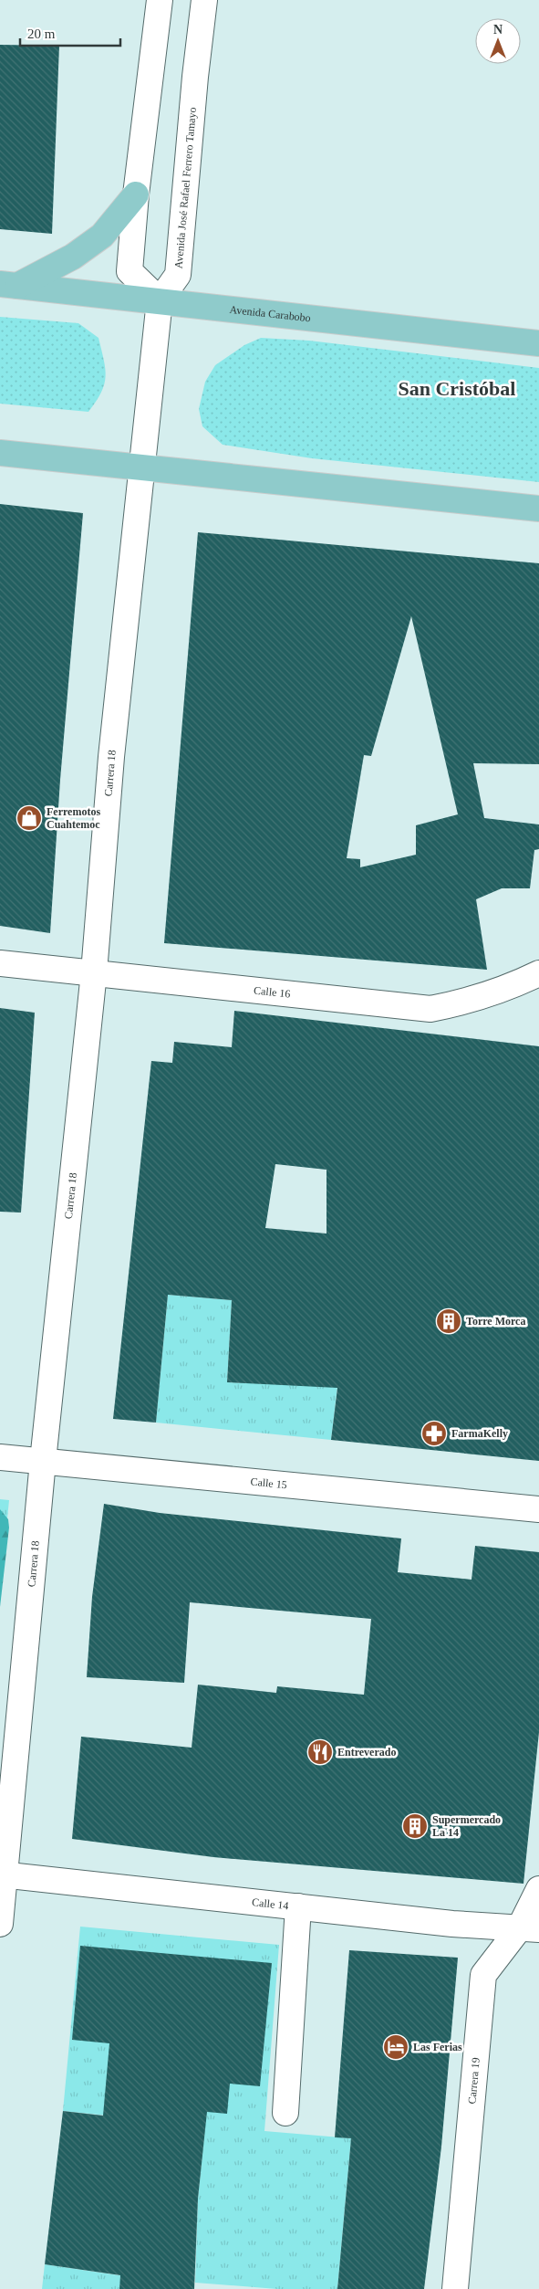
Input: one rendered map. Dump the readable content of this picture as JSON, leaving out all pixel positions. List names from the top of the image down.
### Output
{
  "streets": {
    "main road": ["Avenida Carabobo"],
    "street": [
      "Avenida José Rafael Ferrero Tamayo",
      "Carrera 18",
      "Calle 16",
      "Calle 15",
      "Calle 14",
      "Carrera 19"
    ]
  },
  "crossings": [
    ["Avenida José Rafael Ferrero Tamayo", "Avenida Carabobo"],
    ["Avenida José Rafael Ferrero Tamayo", "Carrera 18"],
    ["Avenida Carabobo", "Carrera 18"],
    ["Carrera 18", "Calle 16"],
    ["Carrera 18", "Calle 15"],
    ["Carrera 18", "Calle 14"],
    ["Calle 14", "Carrera 19"]
  ],
  "districts": ["San Cristóbal"],
  "places": {
    "shop": ["Ferremotos Cuahtemoc"],
    "building": ["Torre Morca", "Supermercado La 14"],
    "pharmacy": ["FarmaKelly"],
    "restaurant": ["Entreverado"],
    "hotel": ["Las Ferias"]
  },
  "scale_bar": "20 m",
  "north": "top"
}
